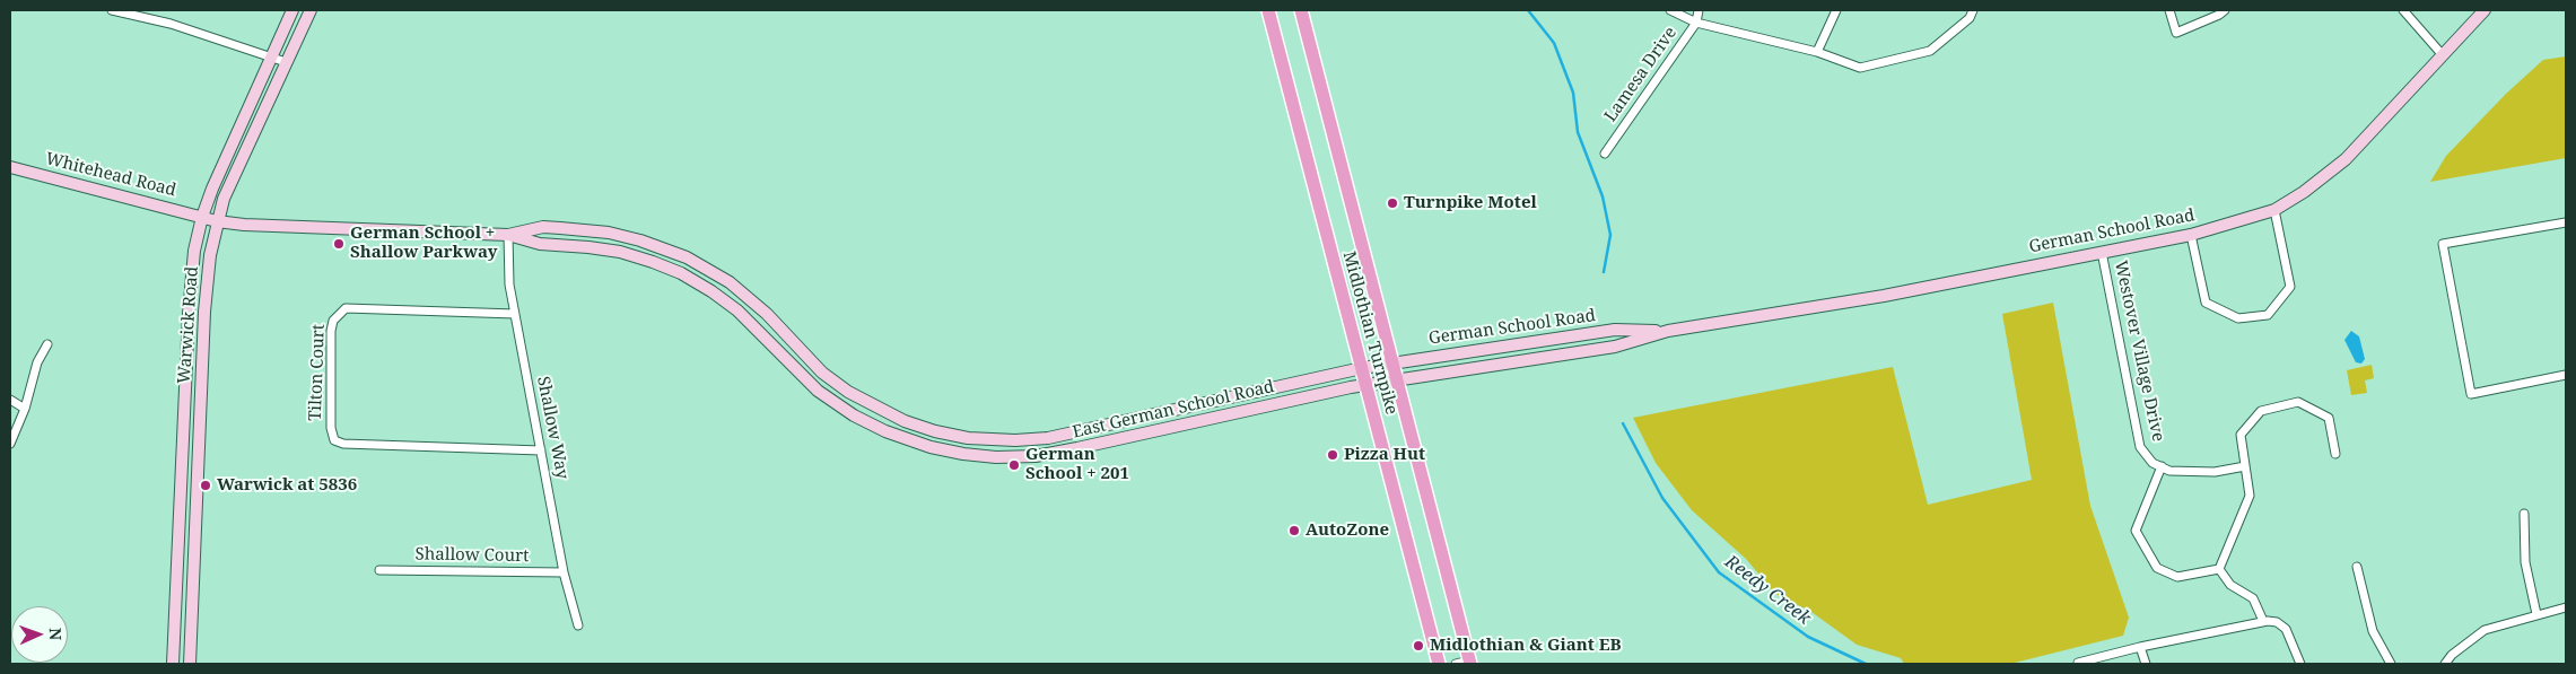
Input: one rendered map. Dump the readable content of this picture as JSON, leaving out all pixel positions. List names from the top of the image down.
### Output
{
  "streets": {
    "main road": ["Midlothian Turnpike"],
    "street": [
      "Lamesa Drive",
      "Whitehead Road",
      "German School Road",
      "Warwick Road",
      "Westover Village Drive",
      "Tilton Court",
      "East German School Road",
      "Shallow Way",
      "Shallow Court"
    ]
  },
  "crossings": [
    ["Whitehead Road", "Warwick Road"],
    ["Whitehead Road", "East German School Road"],
    ["German School Road", "Midlothian Turnpike"],
    ["German School Road", "Westover Village Drive"],
    ["German School Road", "East German School Road"],
    ["Warwick Road", "East German School Road"],
    ["Midlothian Turnpike", "East German School Road"],
    ["Tilton Court", "Shallow Way"],
    ["East German School Road", "Shallow Way"],
    ["Shallow Way", "Shallow Court"]
  ],
  "water": ["Reedy Creek"],
  "places": [
    "Turnpike Motel",
    "German School + Shallow Parkway",
    "Pizza Hut",
    "German School + 201",
    "Warwick at 5836",
    "AutoZone",
    "Midlothian & Giant EB"
  ],
  "north": "right"
}
